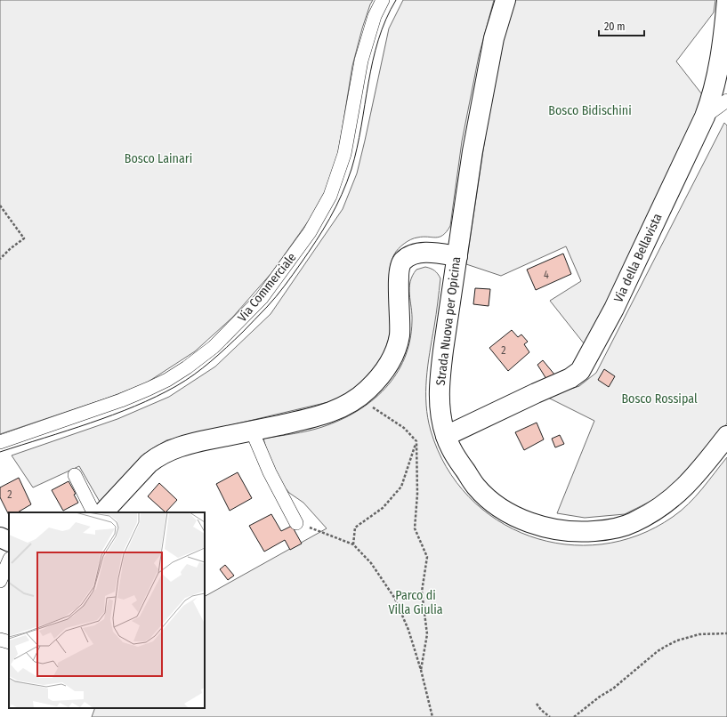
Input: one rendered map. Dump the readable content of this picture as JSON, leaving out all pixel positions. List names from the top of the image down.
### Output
{
  "streets": {
    "main road": ["Via della Bellavista", "Strada Nuova per Opicina"],
    "street": ["Via Commerciale"]
  },
  "crossings": [
    ["Via della Bellavista", "Strada Nuova per Opicina"]
  ],
  "parks": [
    "Bosco Bidischini",
    "Bosco Lainari",
    "Bosco Rossipal",
    "Parco di Villa Giulia"
  ],
  "house_numbers": ["4", "2", "2"],
  "scale_bar": "20 m"
}
